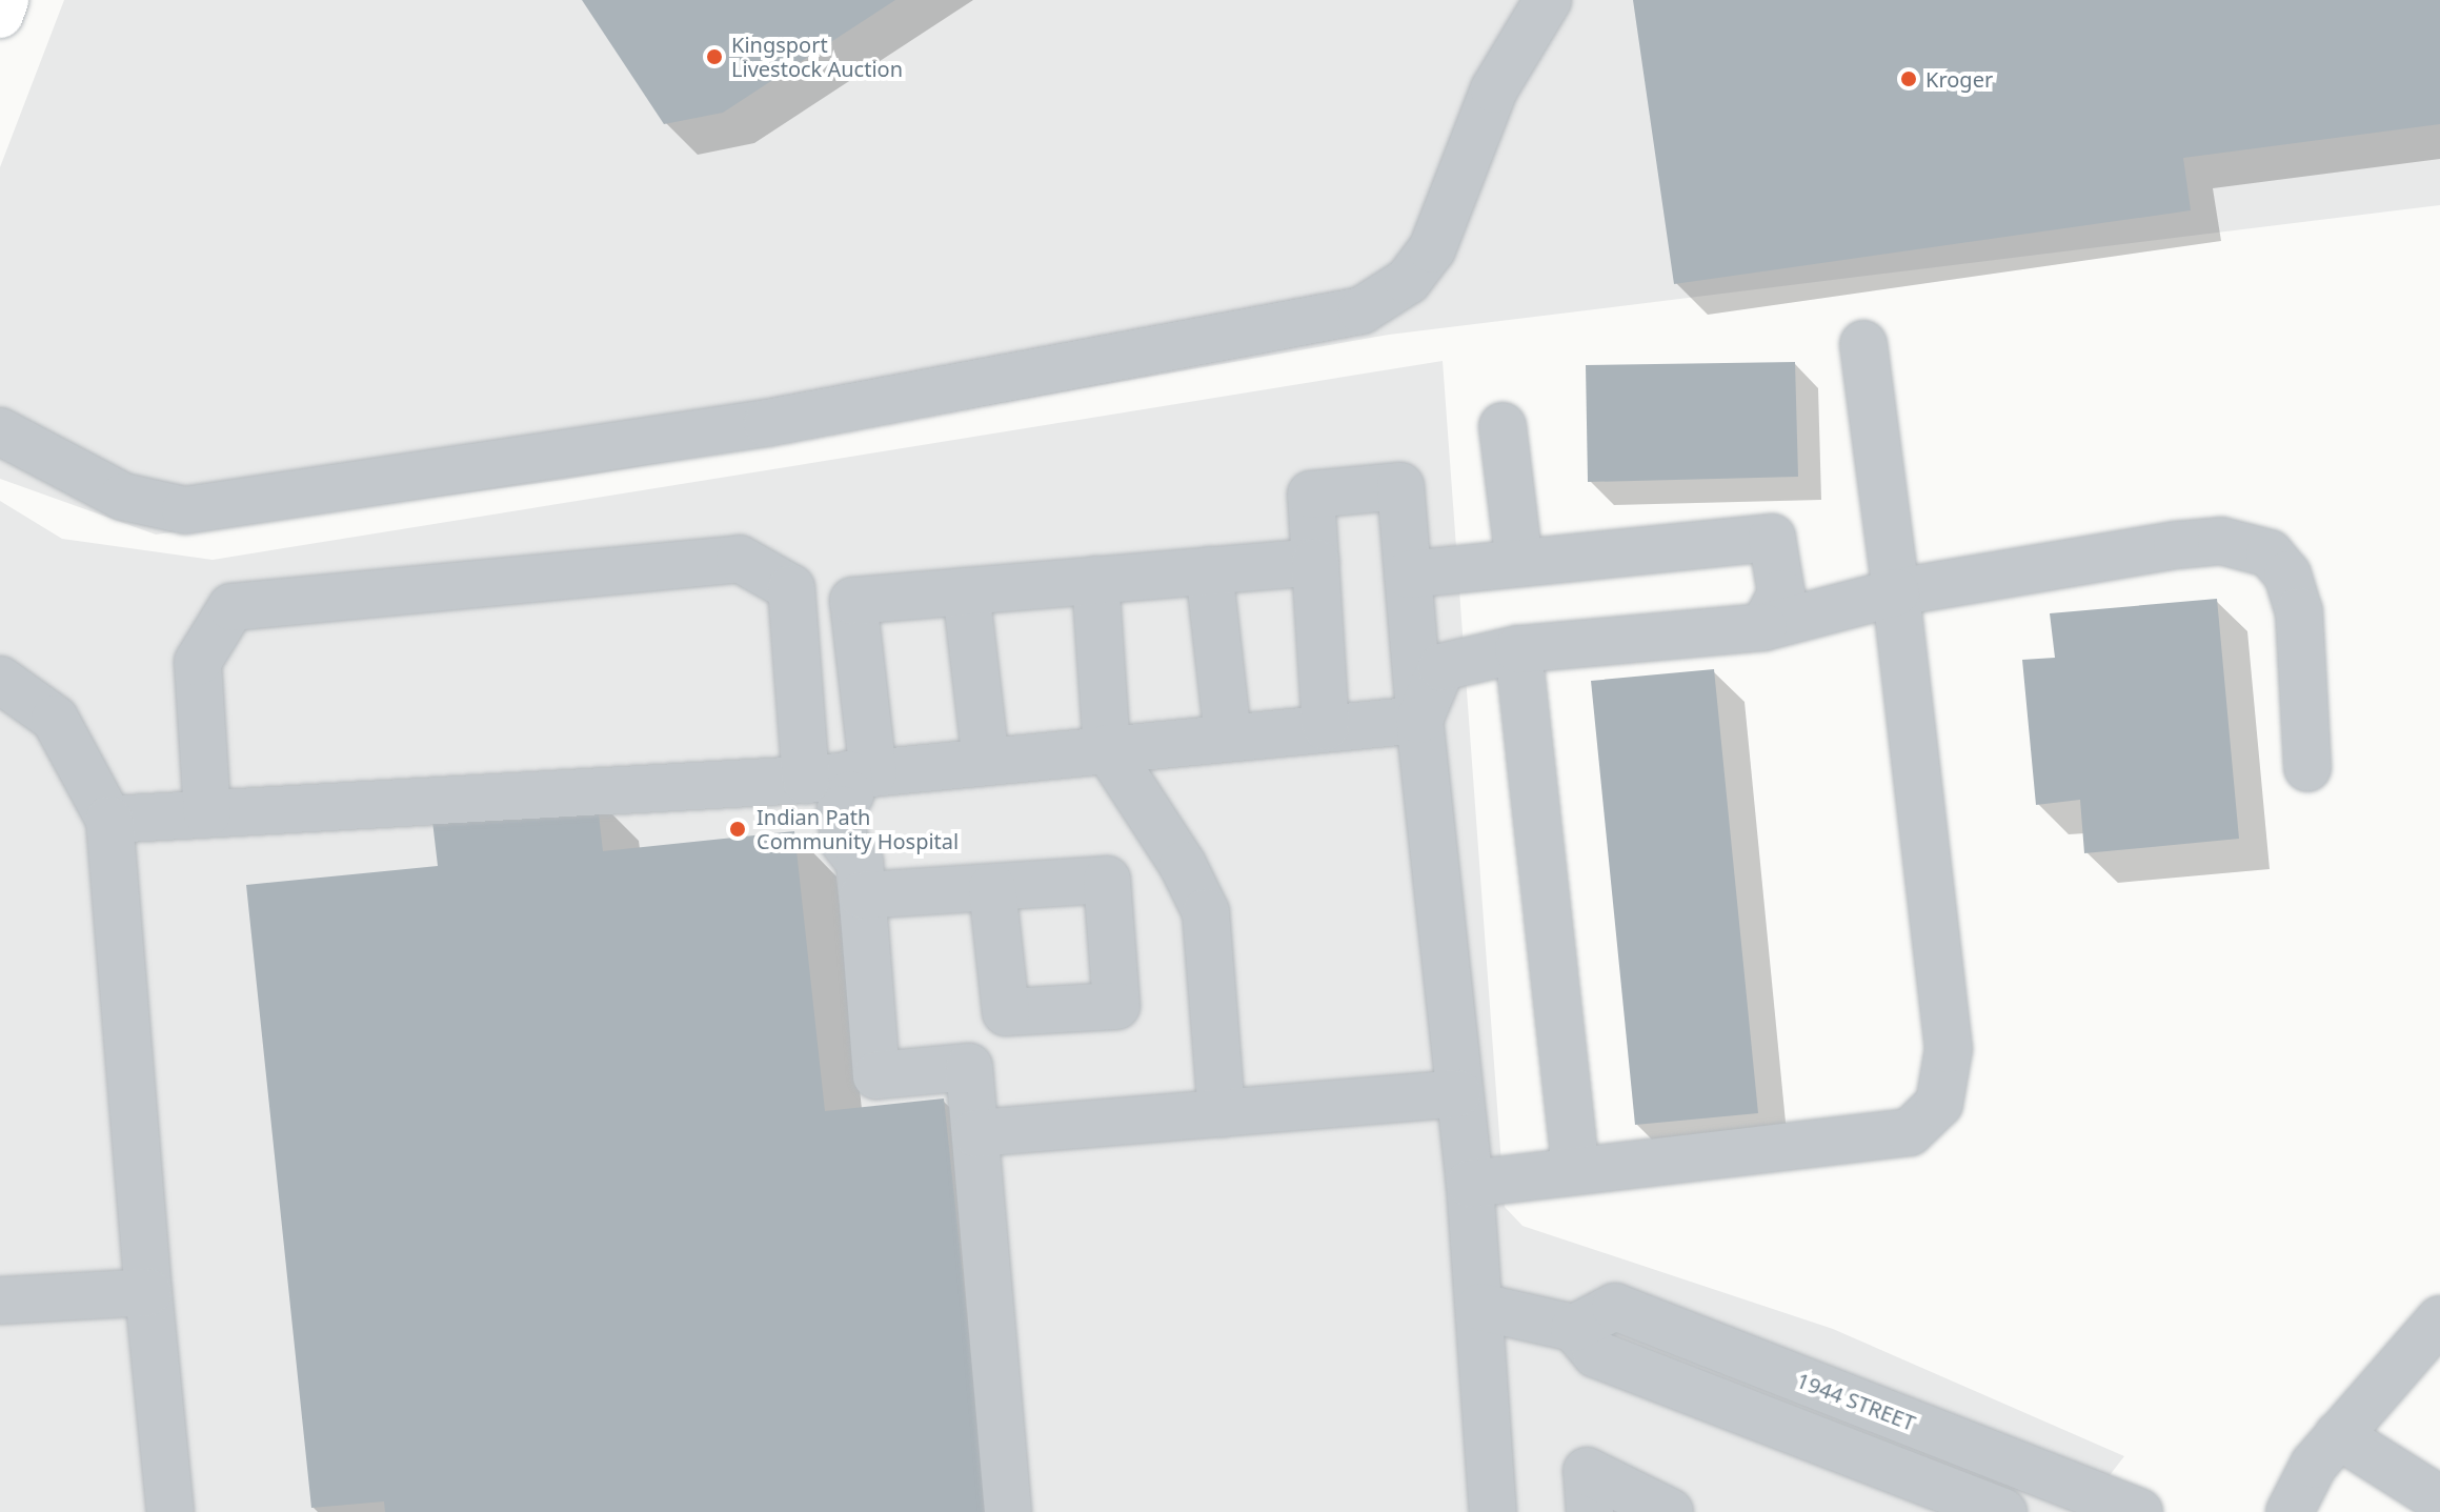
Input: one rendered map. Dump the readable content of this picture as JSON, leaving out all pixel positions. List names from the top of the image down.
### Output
{
  "streets": {
    "street": ["1944 STREET"]
  },
  "places": ["Kingsport Livestock Auction", "Kroger", "Indian Path Community Hospital"]
}
